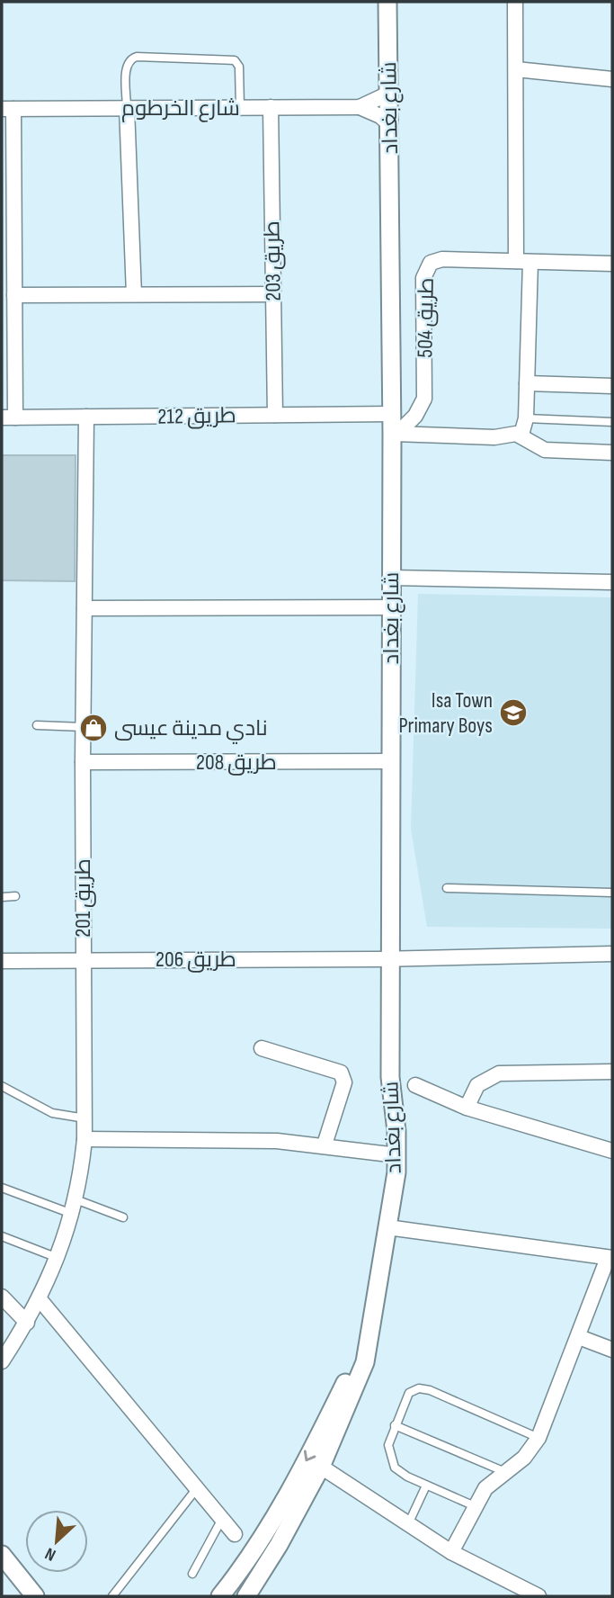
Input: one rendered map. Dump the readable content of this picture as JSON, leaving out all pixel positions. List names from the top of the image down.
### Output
{
  "streets": {
    "street": [
      "شارع الخرطوم",
      "شارع بغداد",
      "طريق 203",
      "طريق 504",
      "طريق 212",
      "طريق 208",
      "طريق 201",
      "طريق 206"
    ]
  },
  "crossings": [
    ["شارع الخرطوم", "شارع بغداد"],
    ["شارع الخرطوم", "طريق 203"],
    ["شارع بغداد", "طريق 504"],
    ["شارع بغداد", "طريق 212"],
    ["شارع بغداد", "طريق 208"],
    ["شارع بغداد", "طريق 206"],
    ["طريق 203", "طريق 212"],
    ["طريق 212", "طريق 201"],
    ["طريق 208", "طريق 201"],
    ["طريق 201", "طريق 206"]
  ],
  "places": {
    "school or university": ["Isa Town Primary Boys"],
    "shop": ["نادي مدينة عيسى"]
  },
  "north": "bottom left"
}
